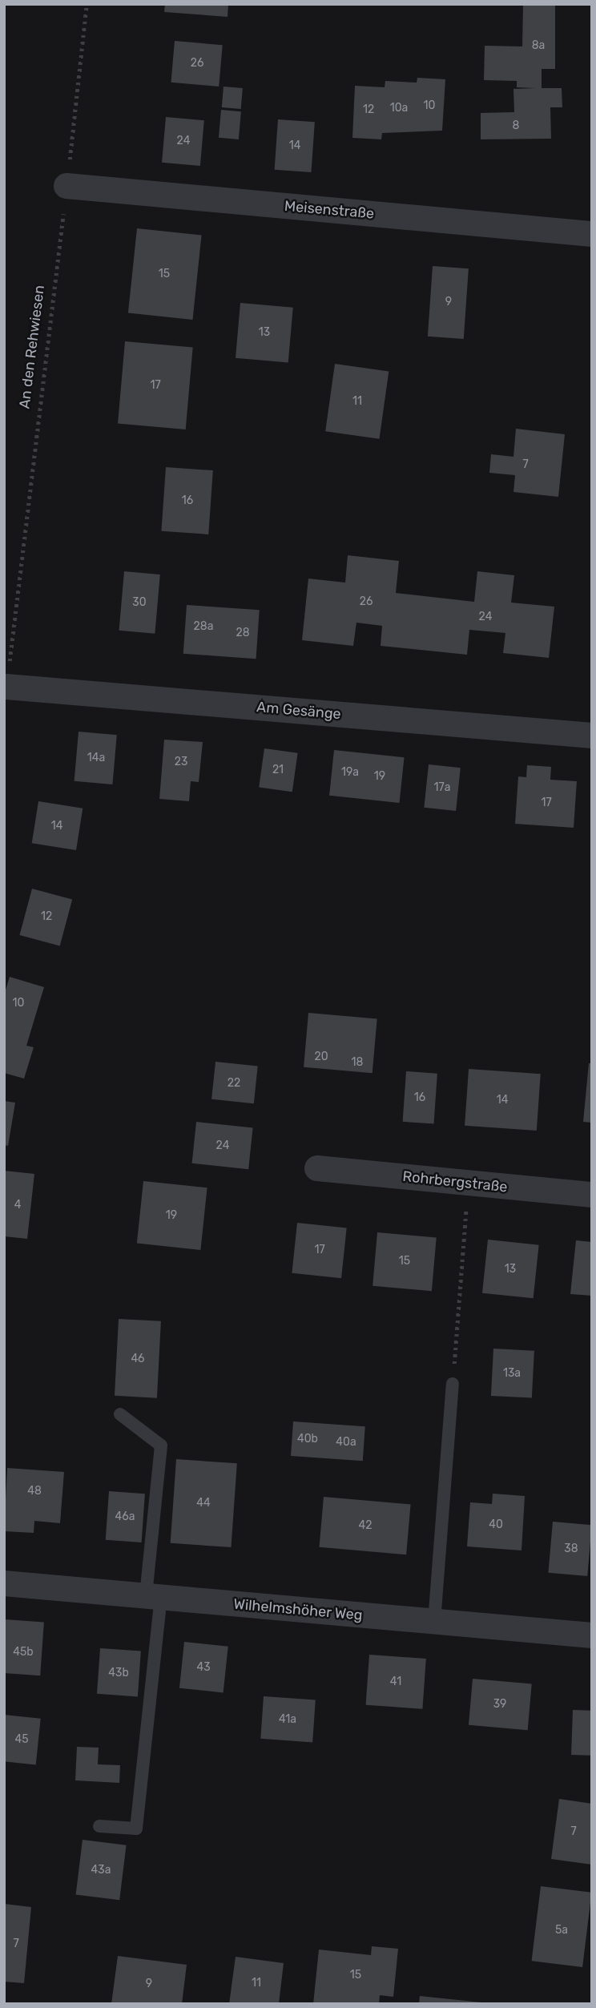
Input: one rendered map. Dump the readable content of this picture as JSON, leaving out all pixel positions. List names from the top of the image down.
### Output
{
  "streets": {
    "street": [
      "Meisenstraße",
      "Am Gesänge",
      "Rohrbergstraße",
      "Wilhelmshöher Weg"
    ],
    "path": ["An den Rehwiesen"]
  },
  "crossings": [
    ["Meisenstraße", "An den Rehwiesen"],
    ["An den Rehwiesen", "Am Gesänge"]
  ],
  "house_numbers": [
    "8a",
    "26",
    "10",
    "10a",
    "12",
    "8",
    "24",
    "14",
    "15",
    "9",
    "13",
    "17",
    "11",
    "7",
    "16",
    "26",
    "30",
    "24",
    "28a",
    "28",
    "14a",
    "23",
    "21",
    "19a",
    "19",
    "17a",
    "17",
    "14",
    "12",
    "10",
    "20",
    "18",
    "22",
    "16",
    "14",
    "24",
    "4",
    "19",
    "17",
    "15",
    "13",
    "46",
    "13a",
    "40b",
    "40a",
    "48",
    "44",
    "46a",
    "40",
    "42",
    "38",
    "45b",
    "43",
    "43b",
    "41",
    "39",
    "41a",
    "45",
    "7",
    "43a",
    "5a",
    "7",
    "15",
    "11",
    "9"
  ]
}
